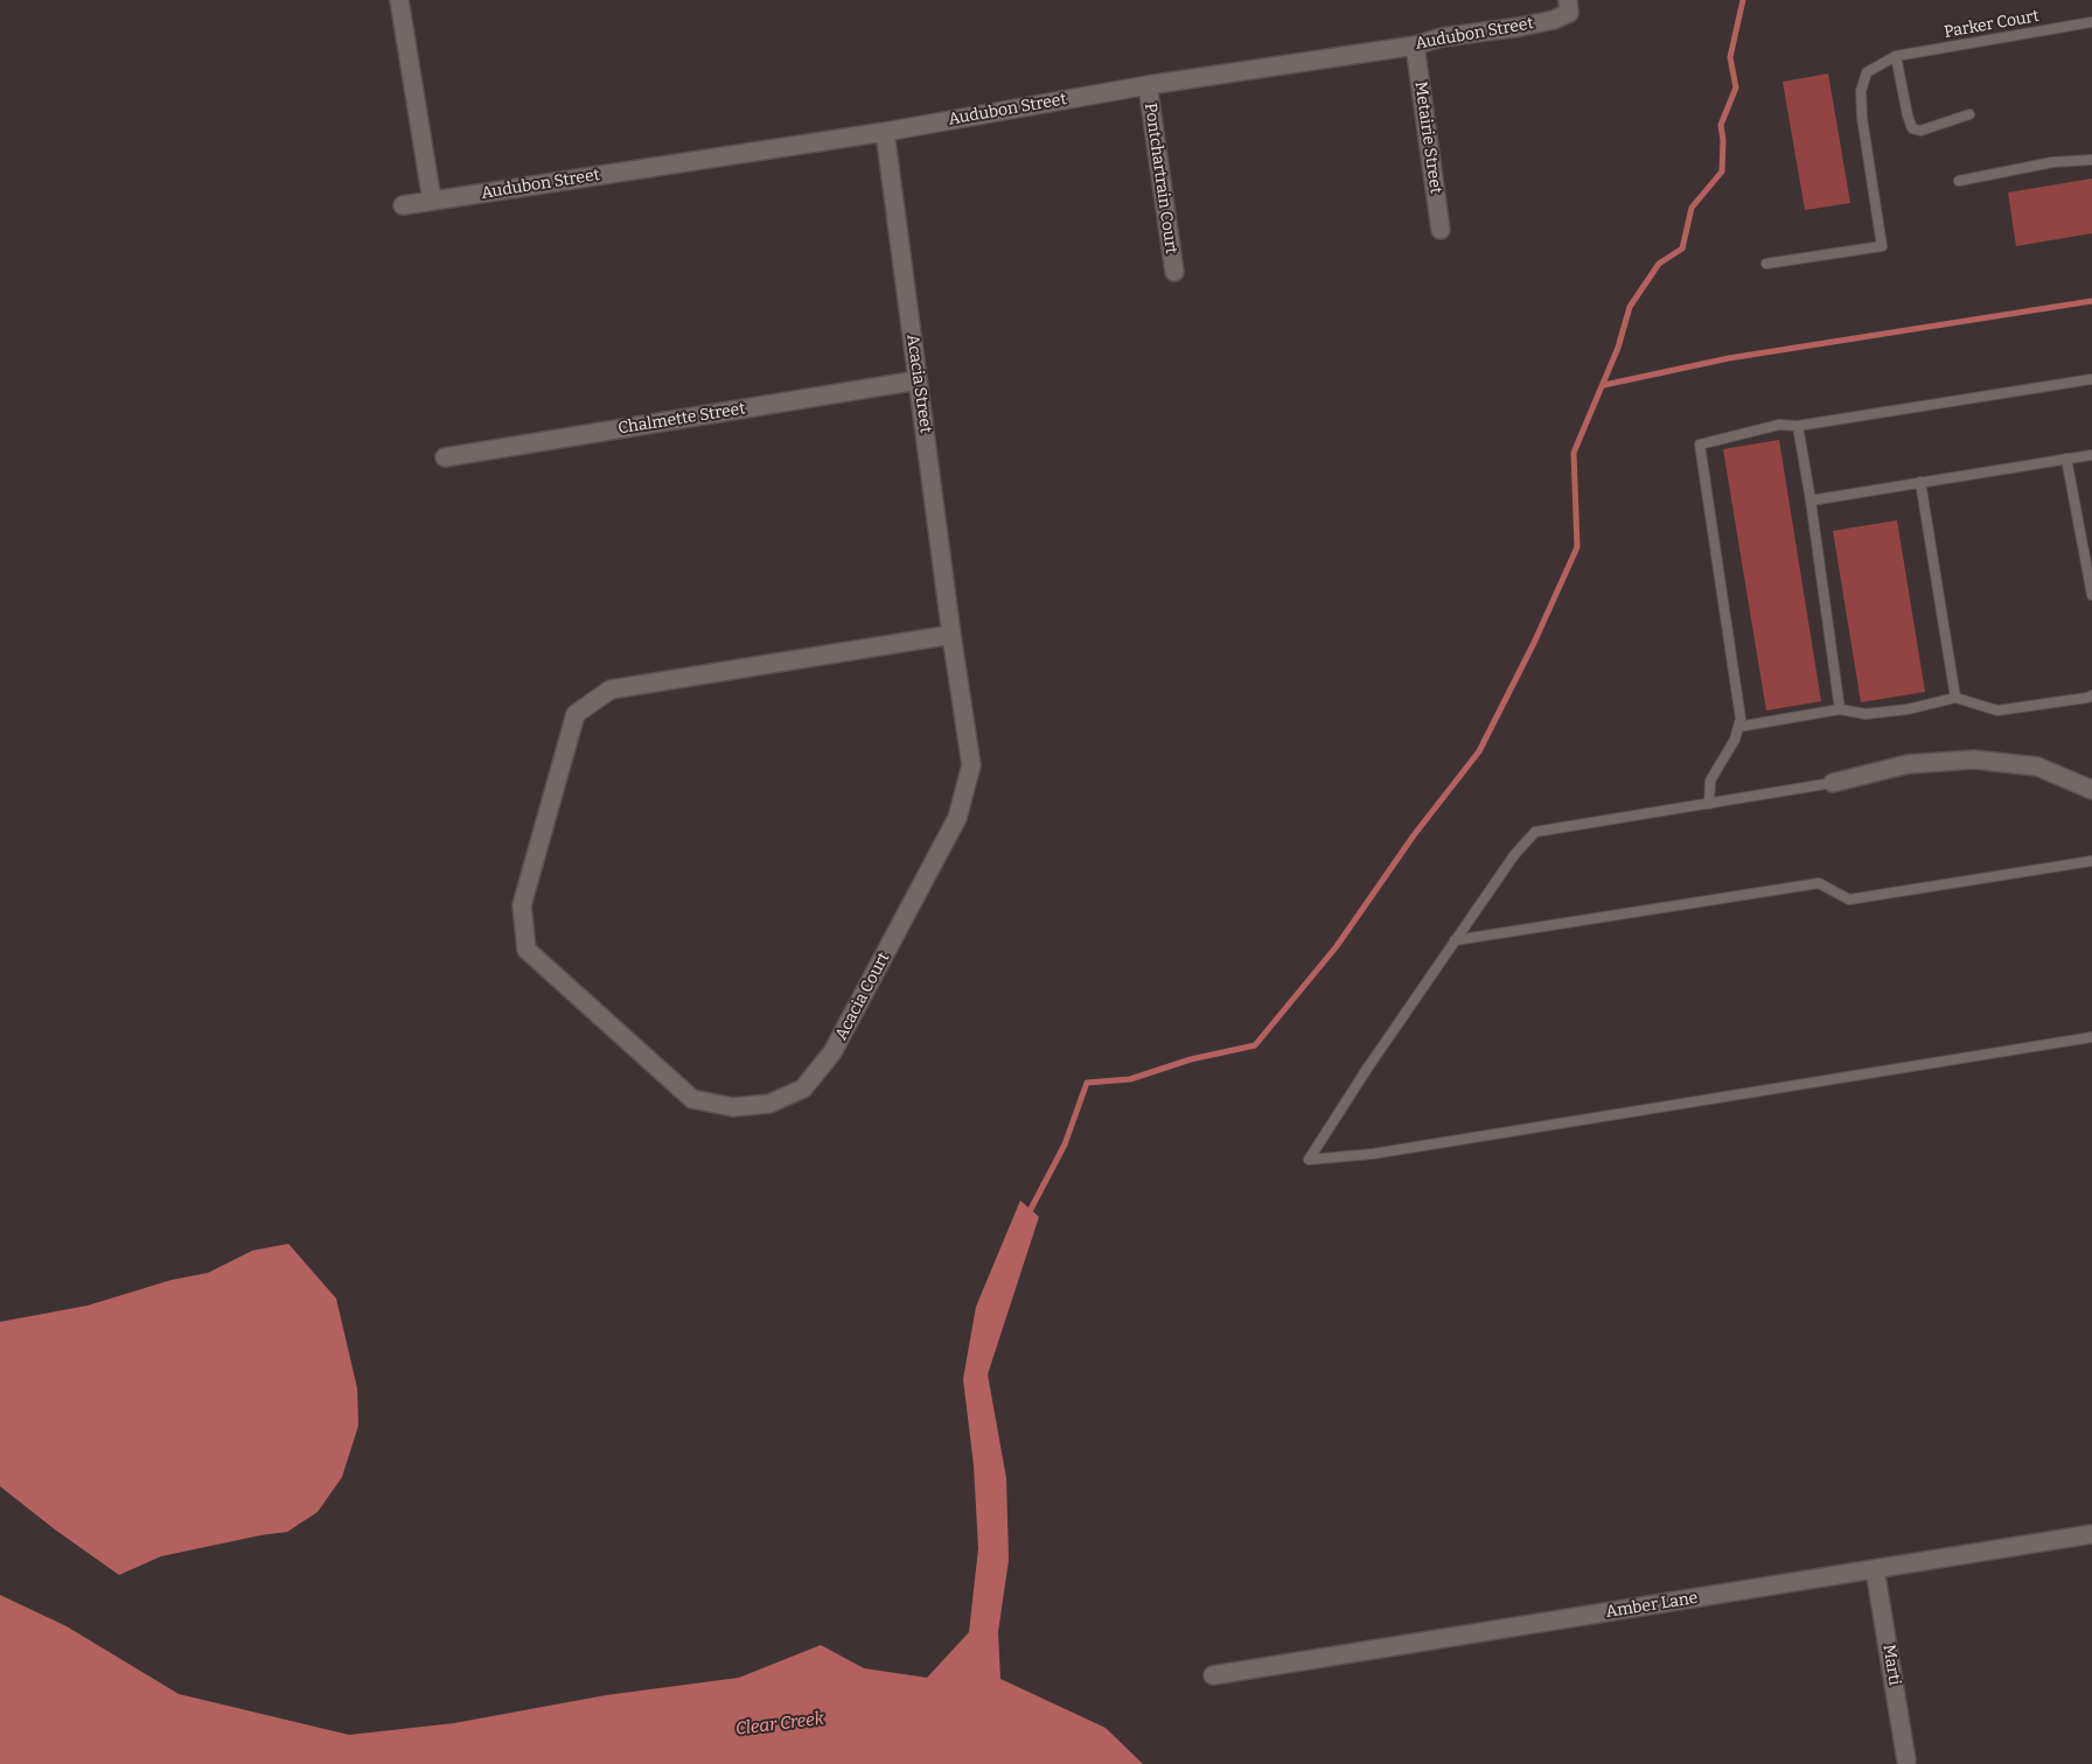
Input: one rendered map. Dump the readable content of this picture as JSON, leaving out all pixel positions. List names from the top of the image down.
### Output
{
  "streets": {
    "street": [
      "Audubon Street",
      "Metairie Street",
      "Pontchartrain Court",
      "Acacia Street",
      "Chalmette Street",
      "Acacia Court",
      "Amber Lane",
      "Marti"
    ],
    "lane": ["Parker Court"]
  },
  "crossings": [
    ["Audubon Street", "Metairie Street"],
    ["Audubon Street", "Pontchartrain Court"],
    ["Audubon Street", "Acacia Street"],
    ["Acacia Street", "Chalmette Street"],
    ["Acacia Street", "Acacia Court"],
    ["Amber Lane", "Marti"]
  ],
  "water": ["Clear Creek"]
}
